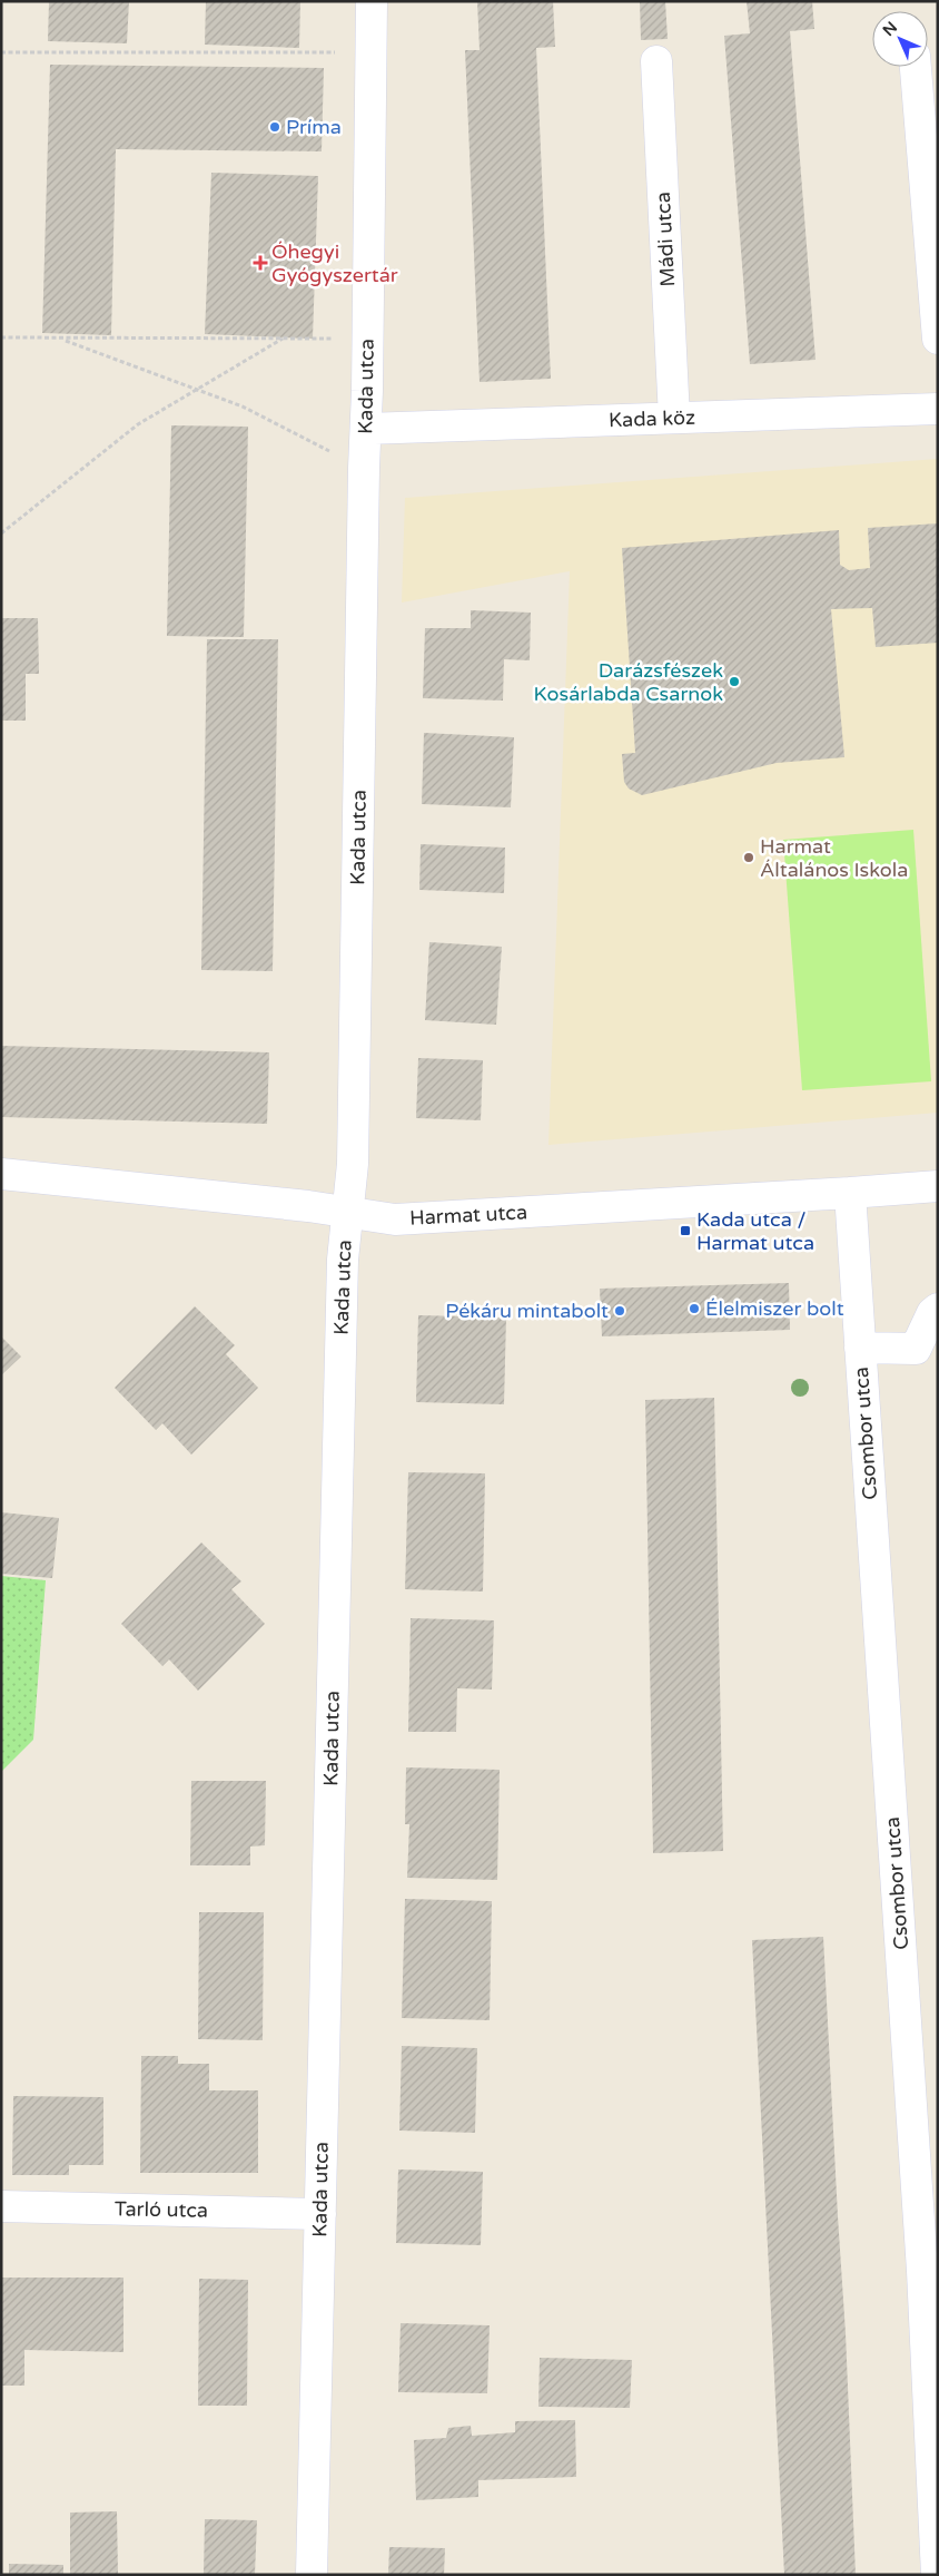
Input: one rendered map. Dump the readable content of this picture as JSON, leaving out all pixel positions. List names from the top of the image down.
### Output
{
  "streets": {
    "street": [
      "Mádi utca",
      "Kada utca",
      "Kada köz",
      "Harmat utca",
      "Csombor utca",
      "Tarló utca"
    ]
  },
  "crossings": [
    ["Mádi utca", "Kada köz"],
    ["Kada utca", "Kada köz"],
    ["Kada utca", "Harmat utca"],
    ["Kada utca", "Tarló utca"],
    ["Harmat utca", "Csombor utca"]
  ],
  "places": {
    "other": [
      "Príma",
      "Darázsfészek Kosárlabda Csarnok",
      "Harmat Általános Iskola",
      "Élelmiszer bolt",
      "Pékáru mintabolt"
    ],
    "health": ["Óhegyi Gyógyszertár"],
    "transit": ["Kada utca / Harmat utca"]
  },
  "north": "top left"
}
